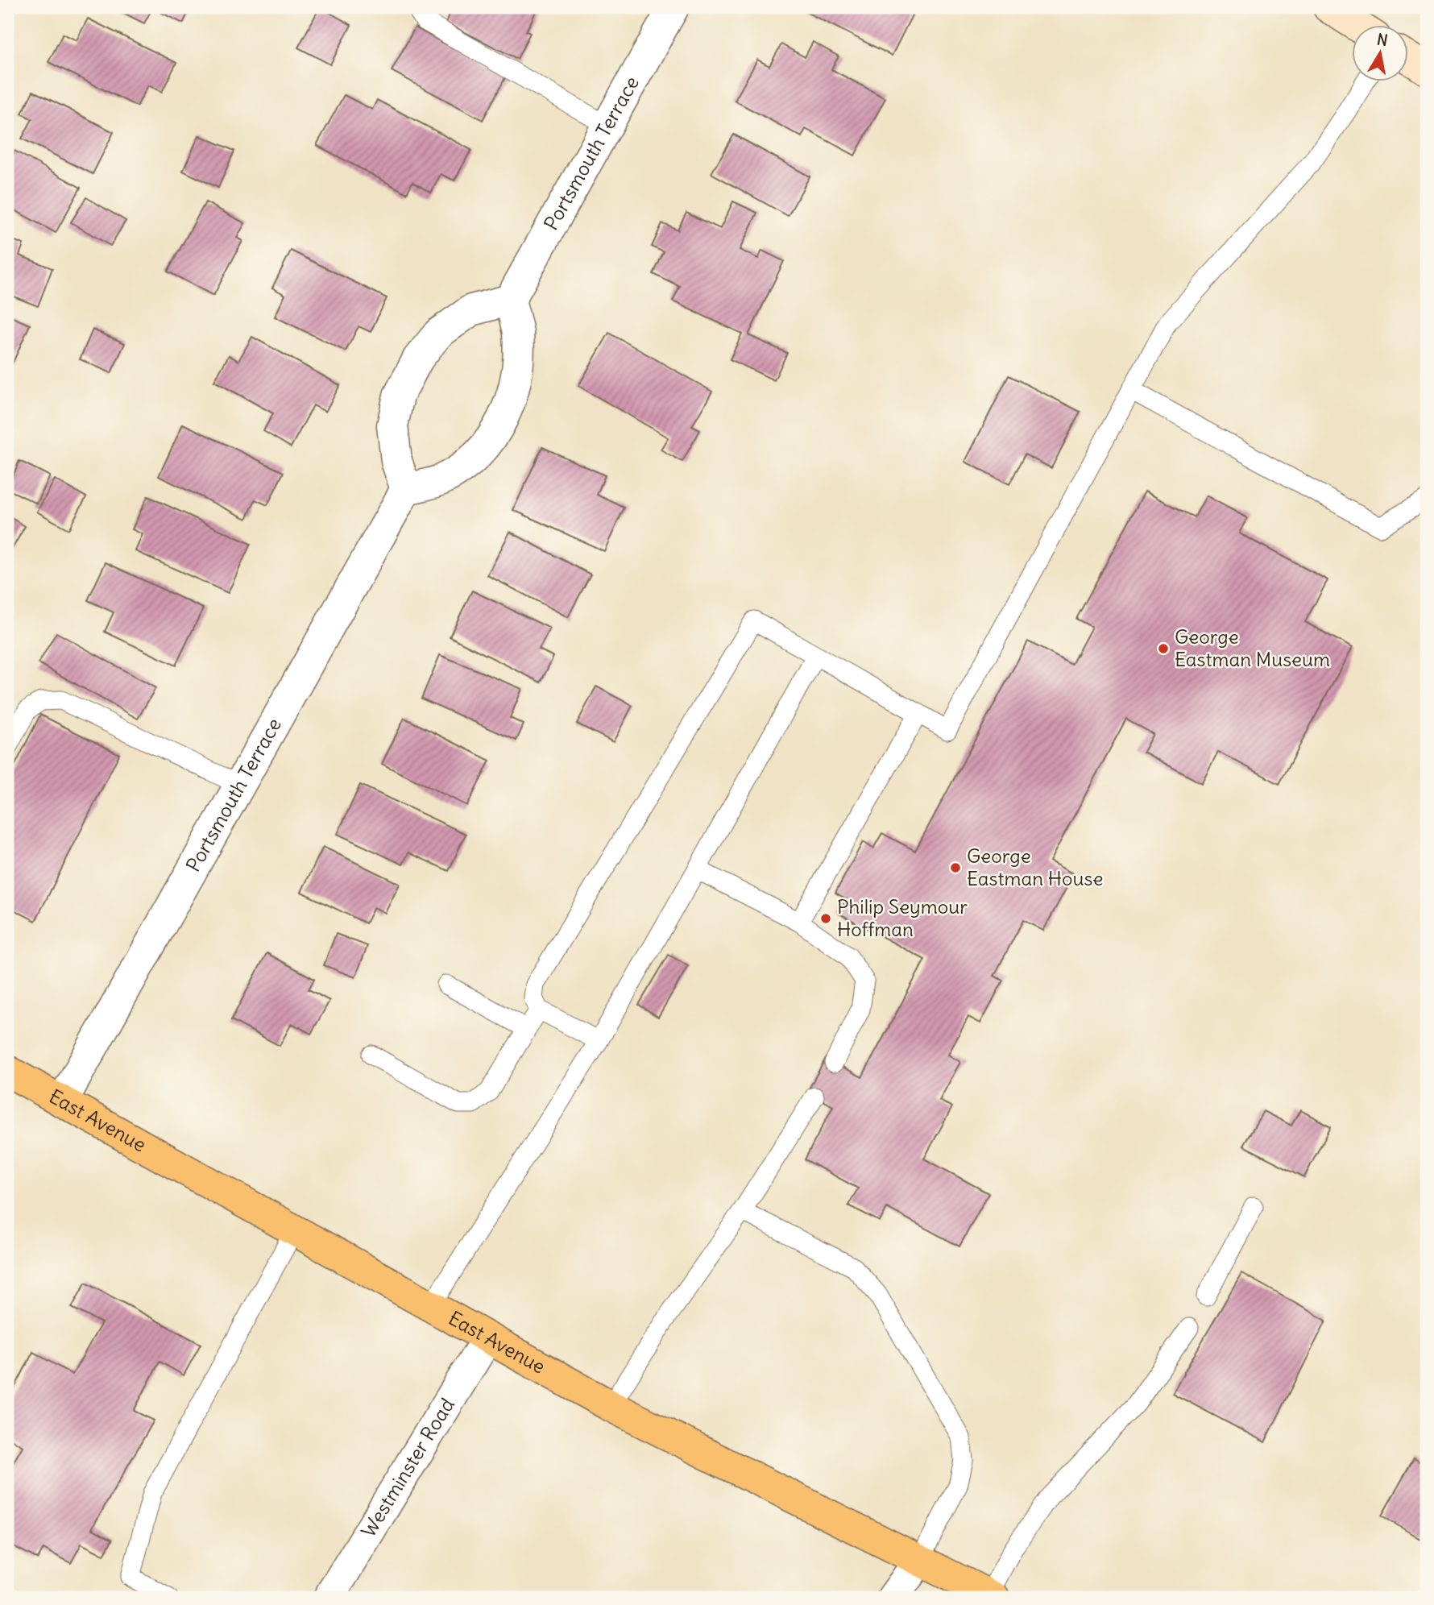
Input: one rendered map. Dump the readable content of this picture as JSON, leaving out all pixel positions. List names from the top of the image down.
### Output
{
  "streets": {
    "main road": ["East Avenue"],
    "street": ["Portsmouth Terrace", "Westminster Road"]
  },
  "crossings": [
    ["Portsmouth Terrace", "East Avenue"],
    ["East Avenue", "Westminster Road"]
  ],
  "places": ["George Eastman Museum", "George Eastman House", "Philip Seymour Hoffman"],
  "north": "top"
}
